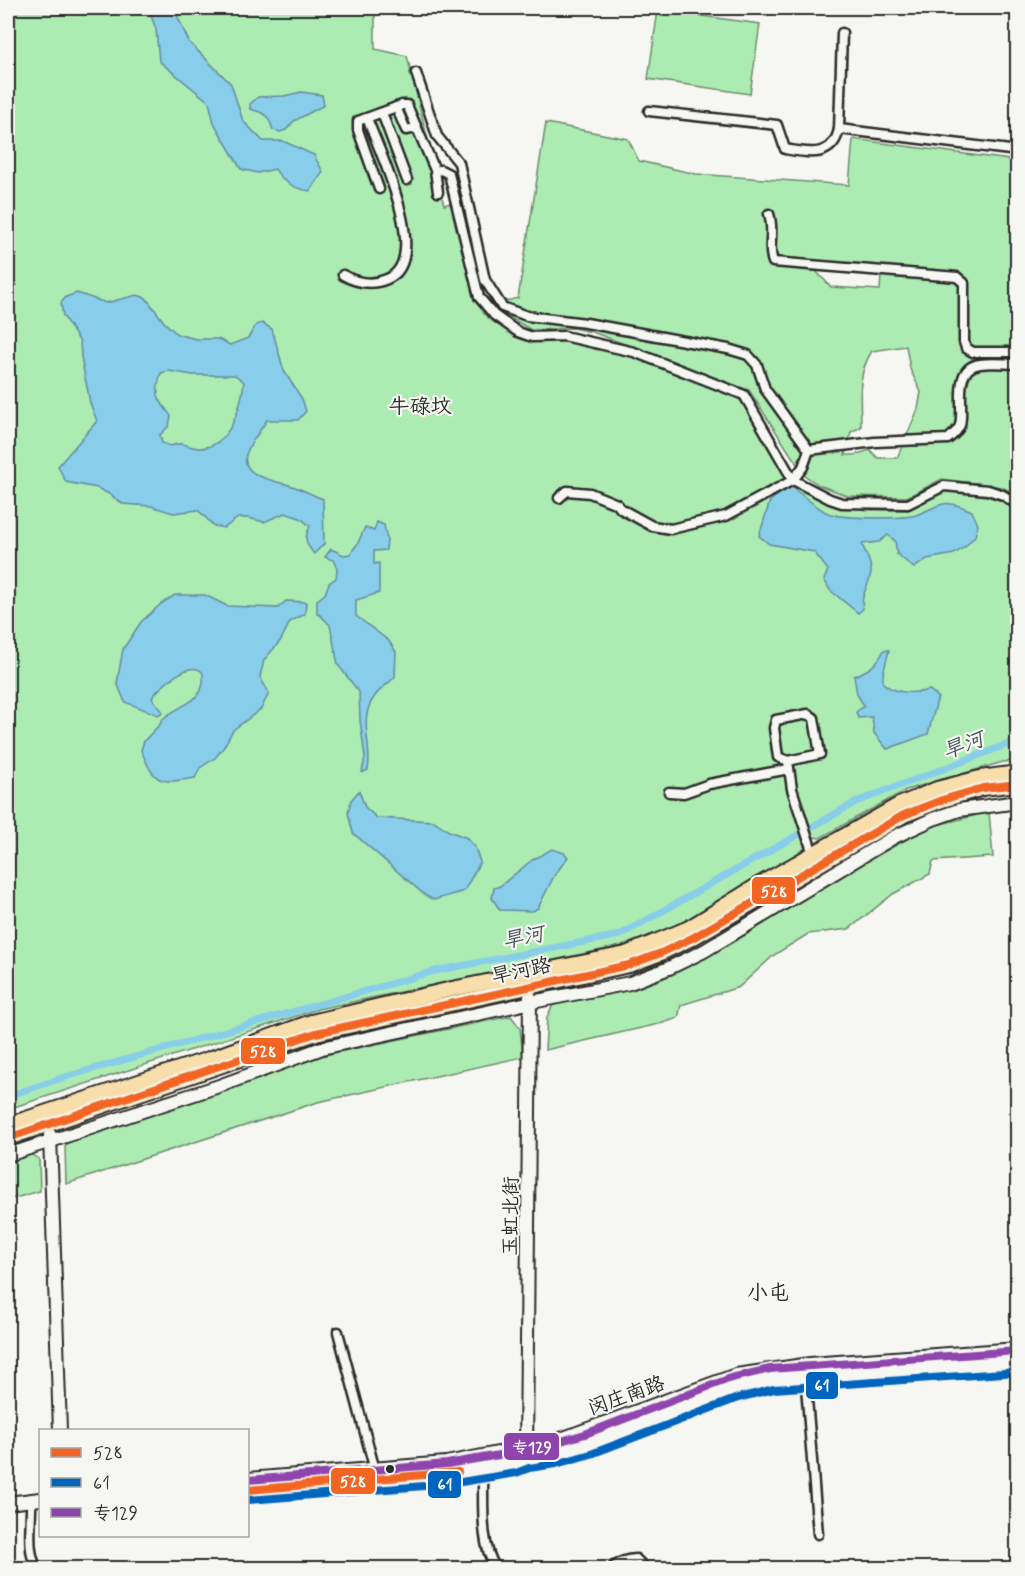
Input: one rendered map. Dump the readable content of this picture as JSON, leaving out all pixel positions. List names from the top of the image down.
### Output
{
  "streets": {
    "main road": ["旱河路"],
    "street": ["玉虹北街", "闵庄南路"]
  },
  "crossings": [
    ["旱河路", "玉虹北街"],
    ["玉虹北街", "闵庄南路"]
  ],
  "districts": ["牛碌坟", "小屯"],
  "water": ["旱河"],
  "lines": ["transit line 528", "transit line 专129", "transit line 61"],
  "legend": ["528", "61", "专129"]
}
